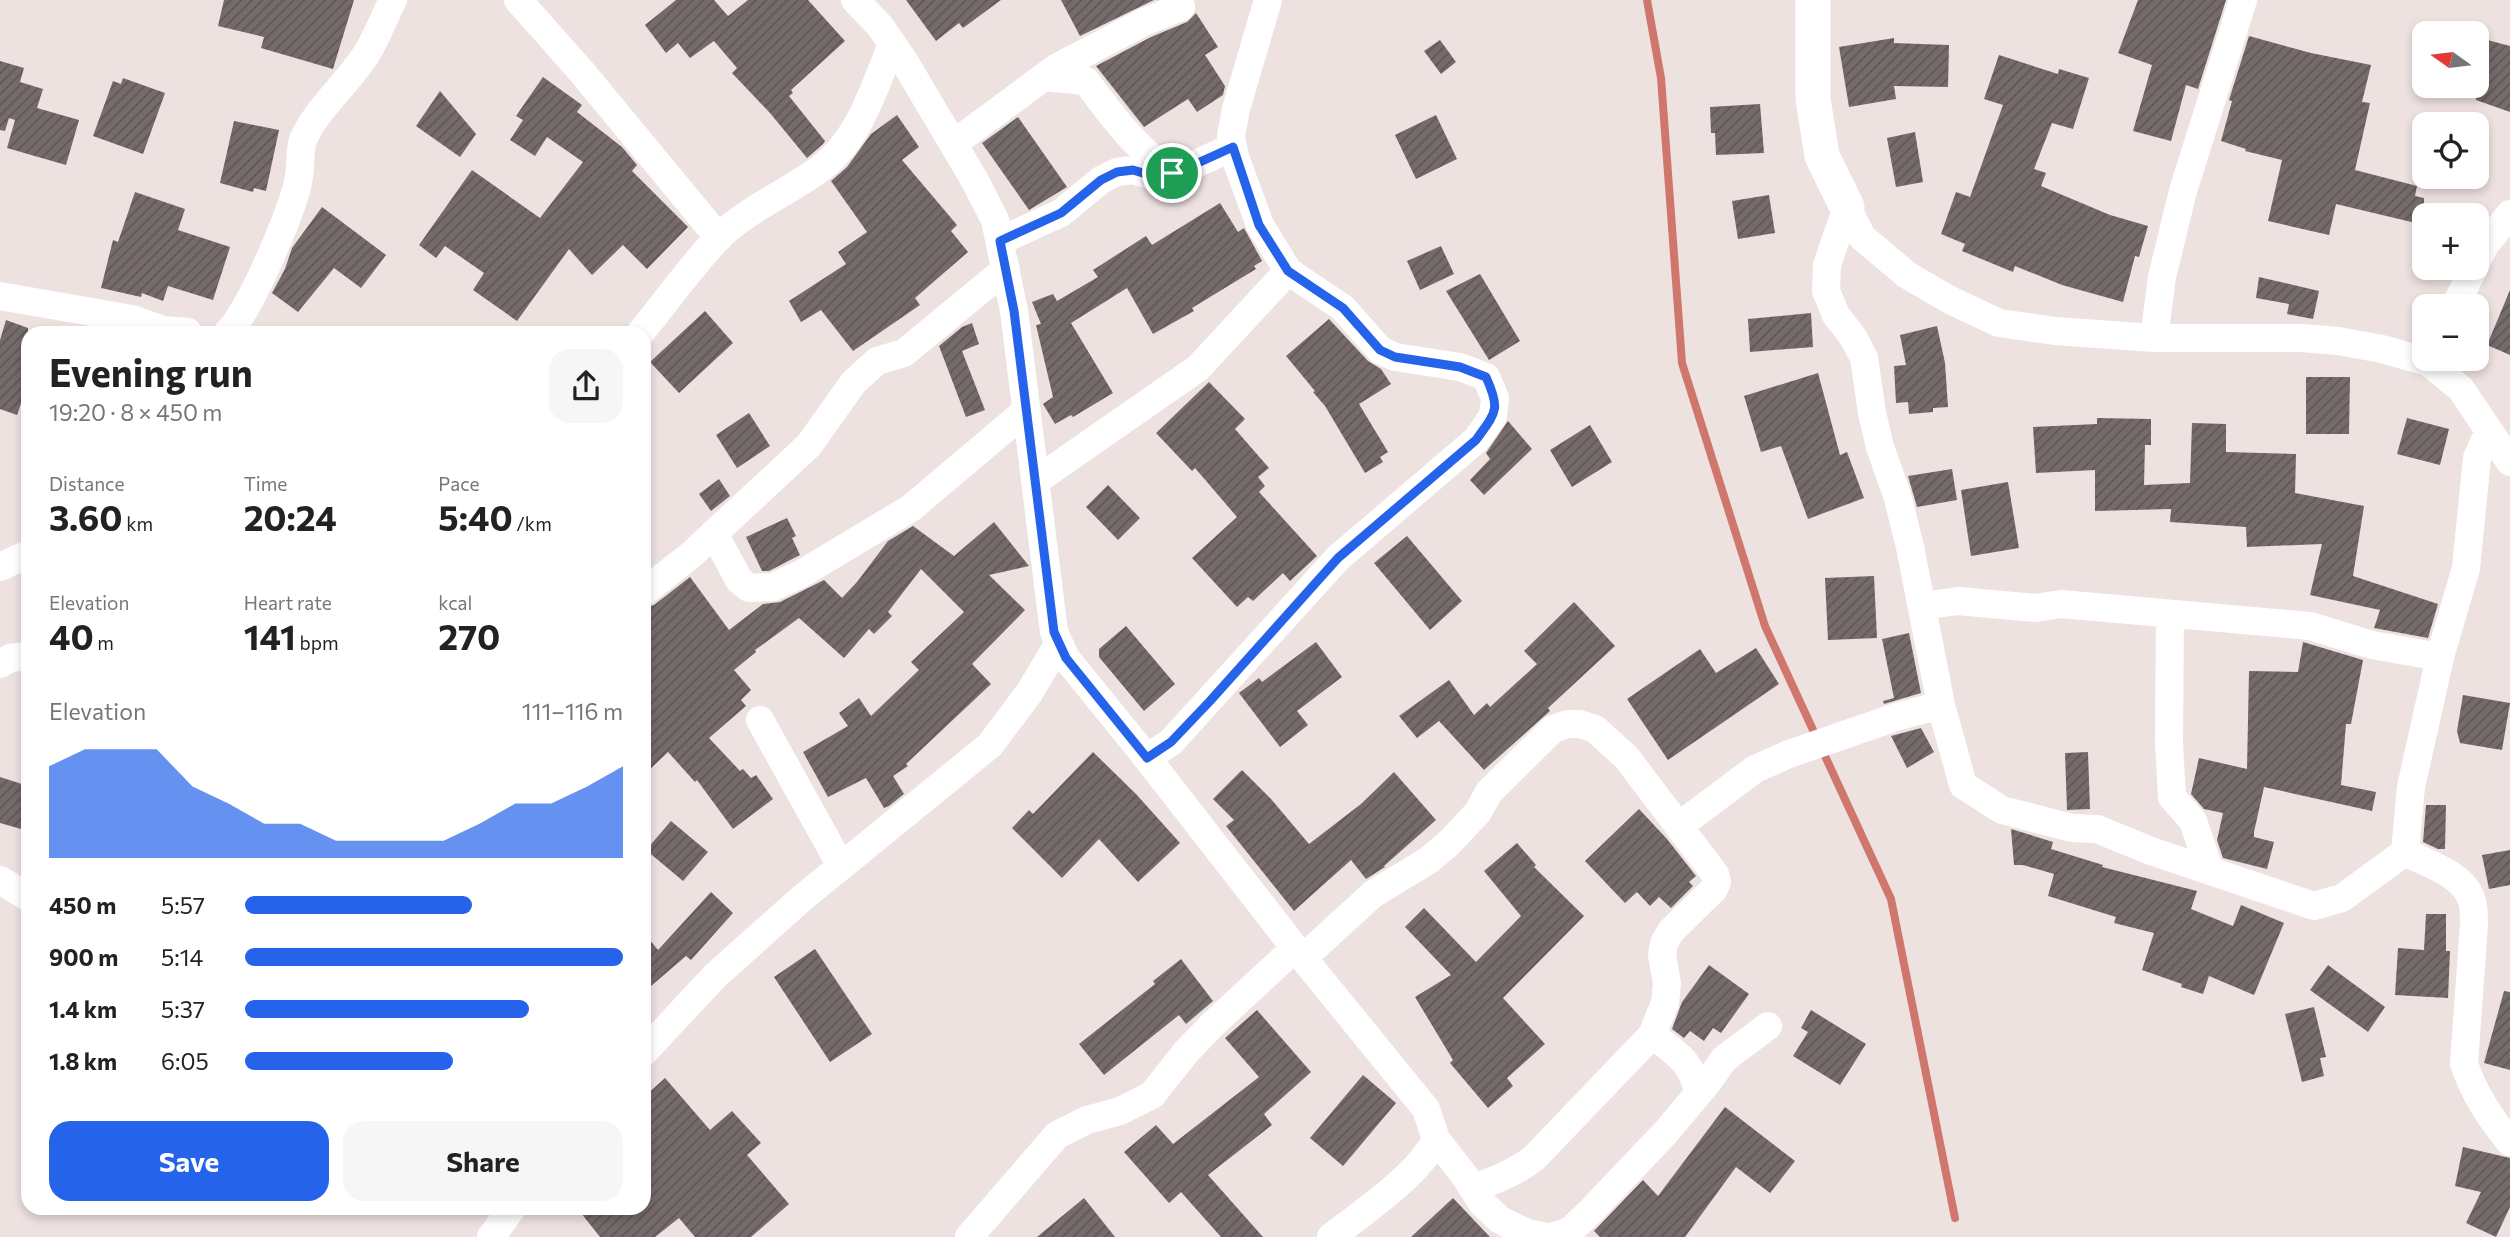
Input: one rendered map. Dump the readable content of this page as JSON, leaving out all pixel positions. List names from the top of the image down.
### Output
{
  "north": "left",
  "page": {
    "map_buttons": ["+", "−"],
    "heading": ["Evening run", "19:20 · 8 × 450 m"],
    "stats": [
      ["Distance", "3.60 km"],
      ["Time", "20:24"],
      ["Pace", "5:40 /km"],
      ["Elevation", "40 m"],
      ["Heart rate", "141 bpm"],
      ["kcal", "270"]
    ],
    "chart": ["Elevation", "111–116 m"],
    "list": [
      {
        "name": "450 m",
        "note": "5:57"
      },
      {
        "name": "900 m",
        "note": "5:14"
      },
      {
        "name": "1.4 km",
        "note": "5:37"
      },
      {
        "name": "1.8 km",
        "note": "6:05"
      }
    ],
    "buttons": ["Save", "Share"]
  }
}
